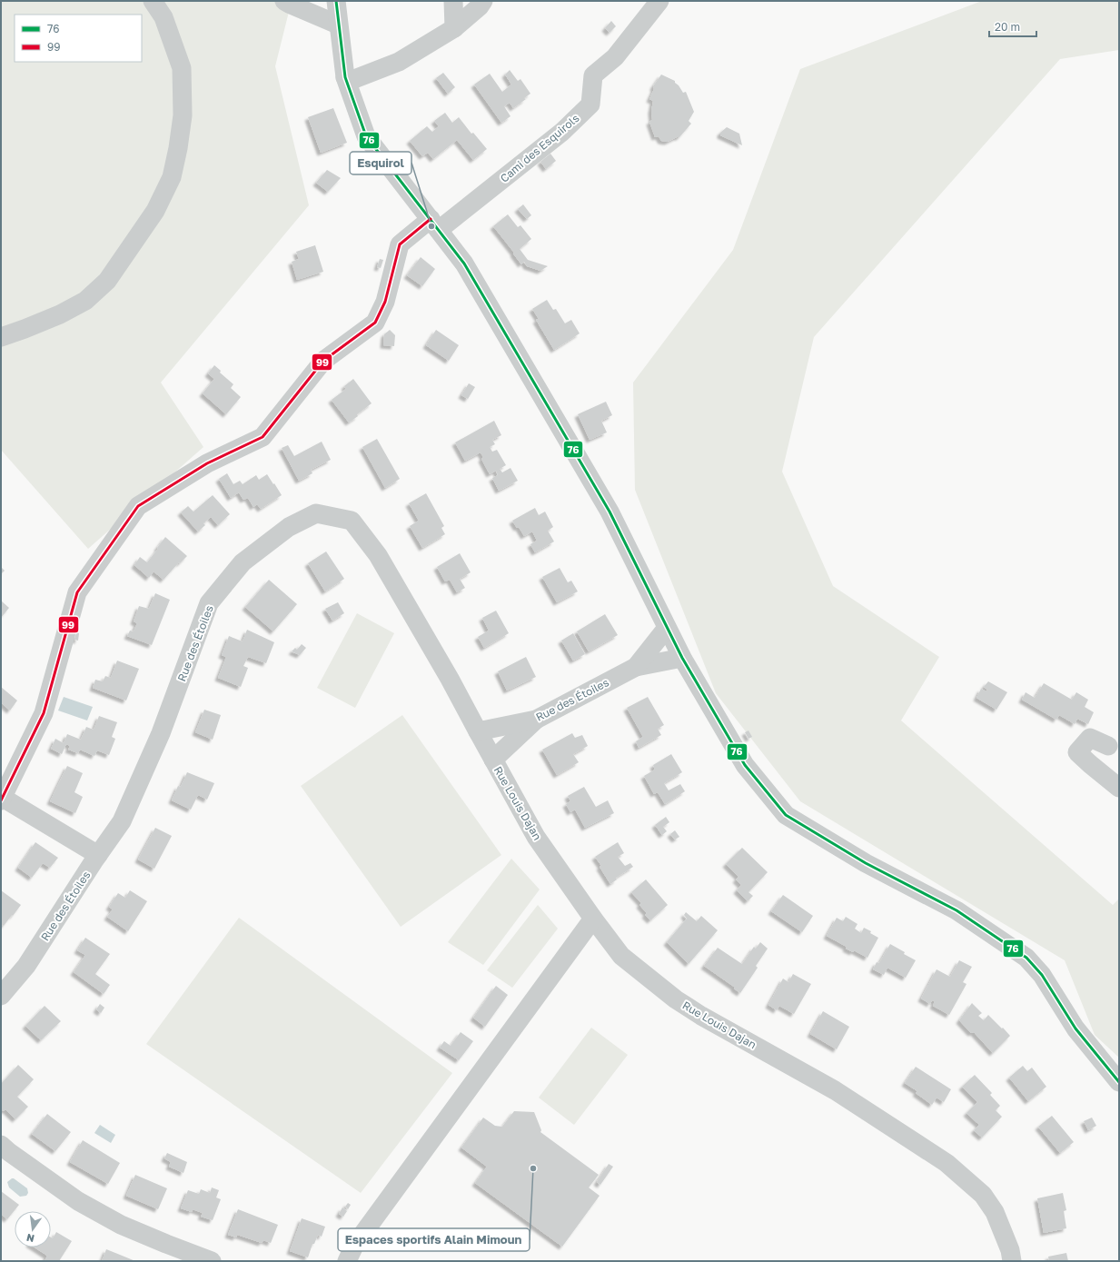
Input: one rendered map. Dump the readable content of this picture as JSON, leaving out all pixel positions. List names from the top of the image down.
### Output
{
  "streets": {
    "street": ["Cami des Esquirols", "Rue des Étoiles", "Rue Louis Dajan"]
  },
  "crossings": [
    ["Rue des Étoiles", "Rue Louis Dajan"]
  ],
  "places": ["Esquirol", "Espaces sportifs Alain Mimoun"],
  "lines": ["transit line 76", "transit line 99"],
  "legend": ["76", "99"],
  "scale_bar": "20 m",
  "north": "bottom"
}
